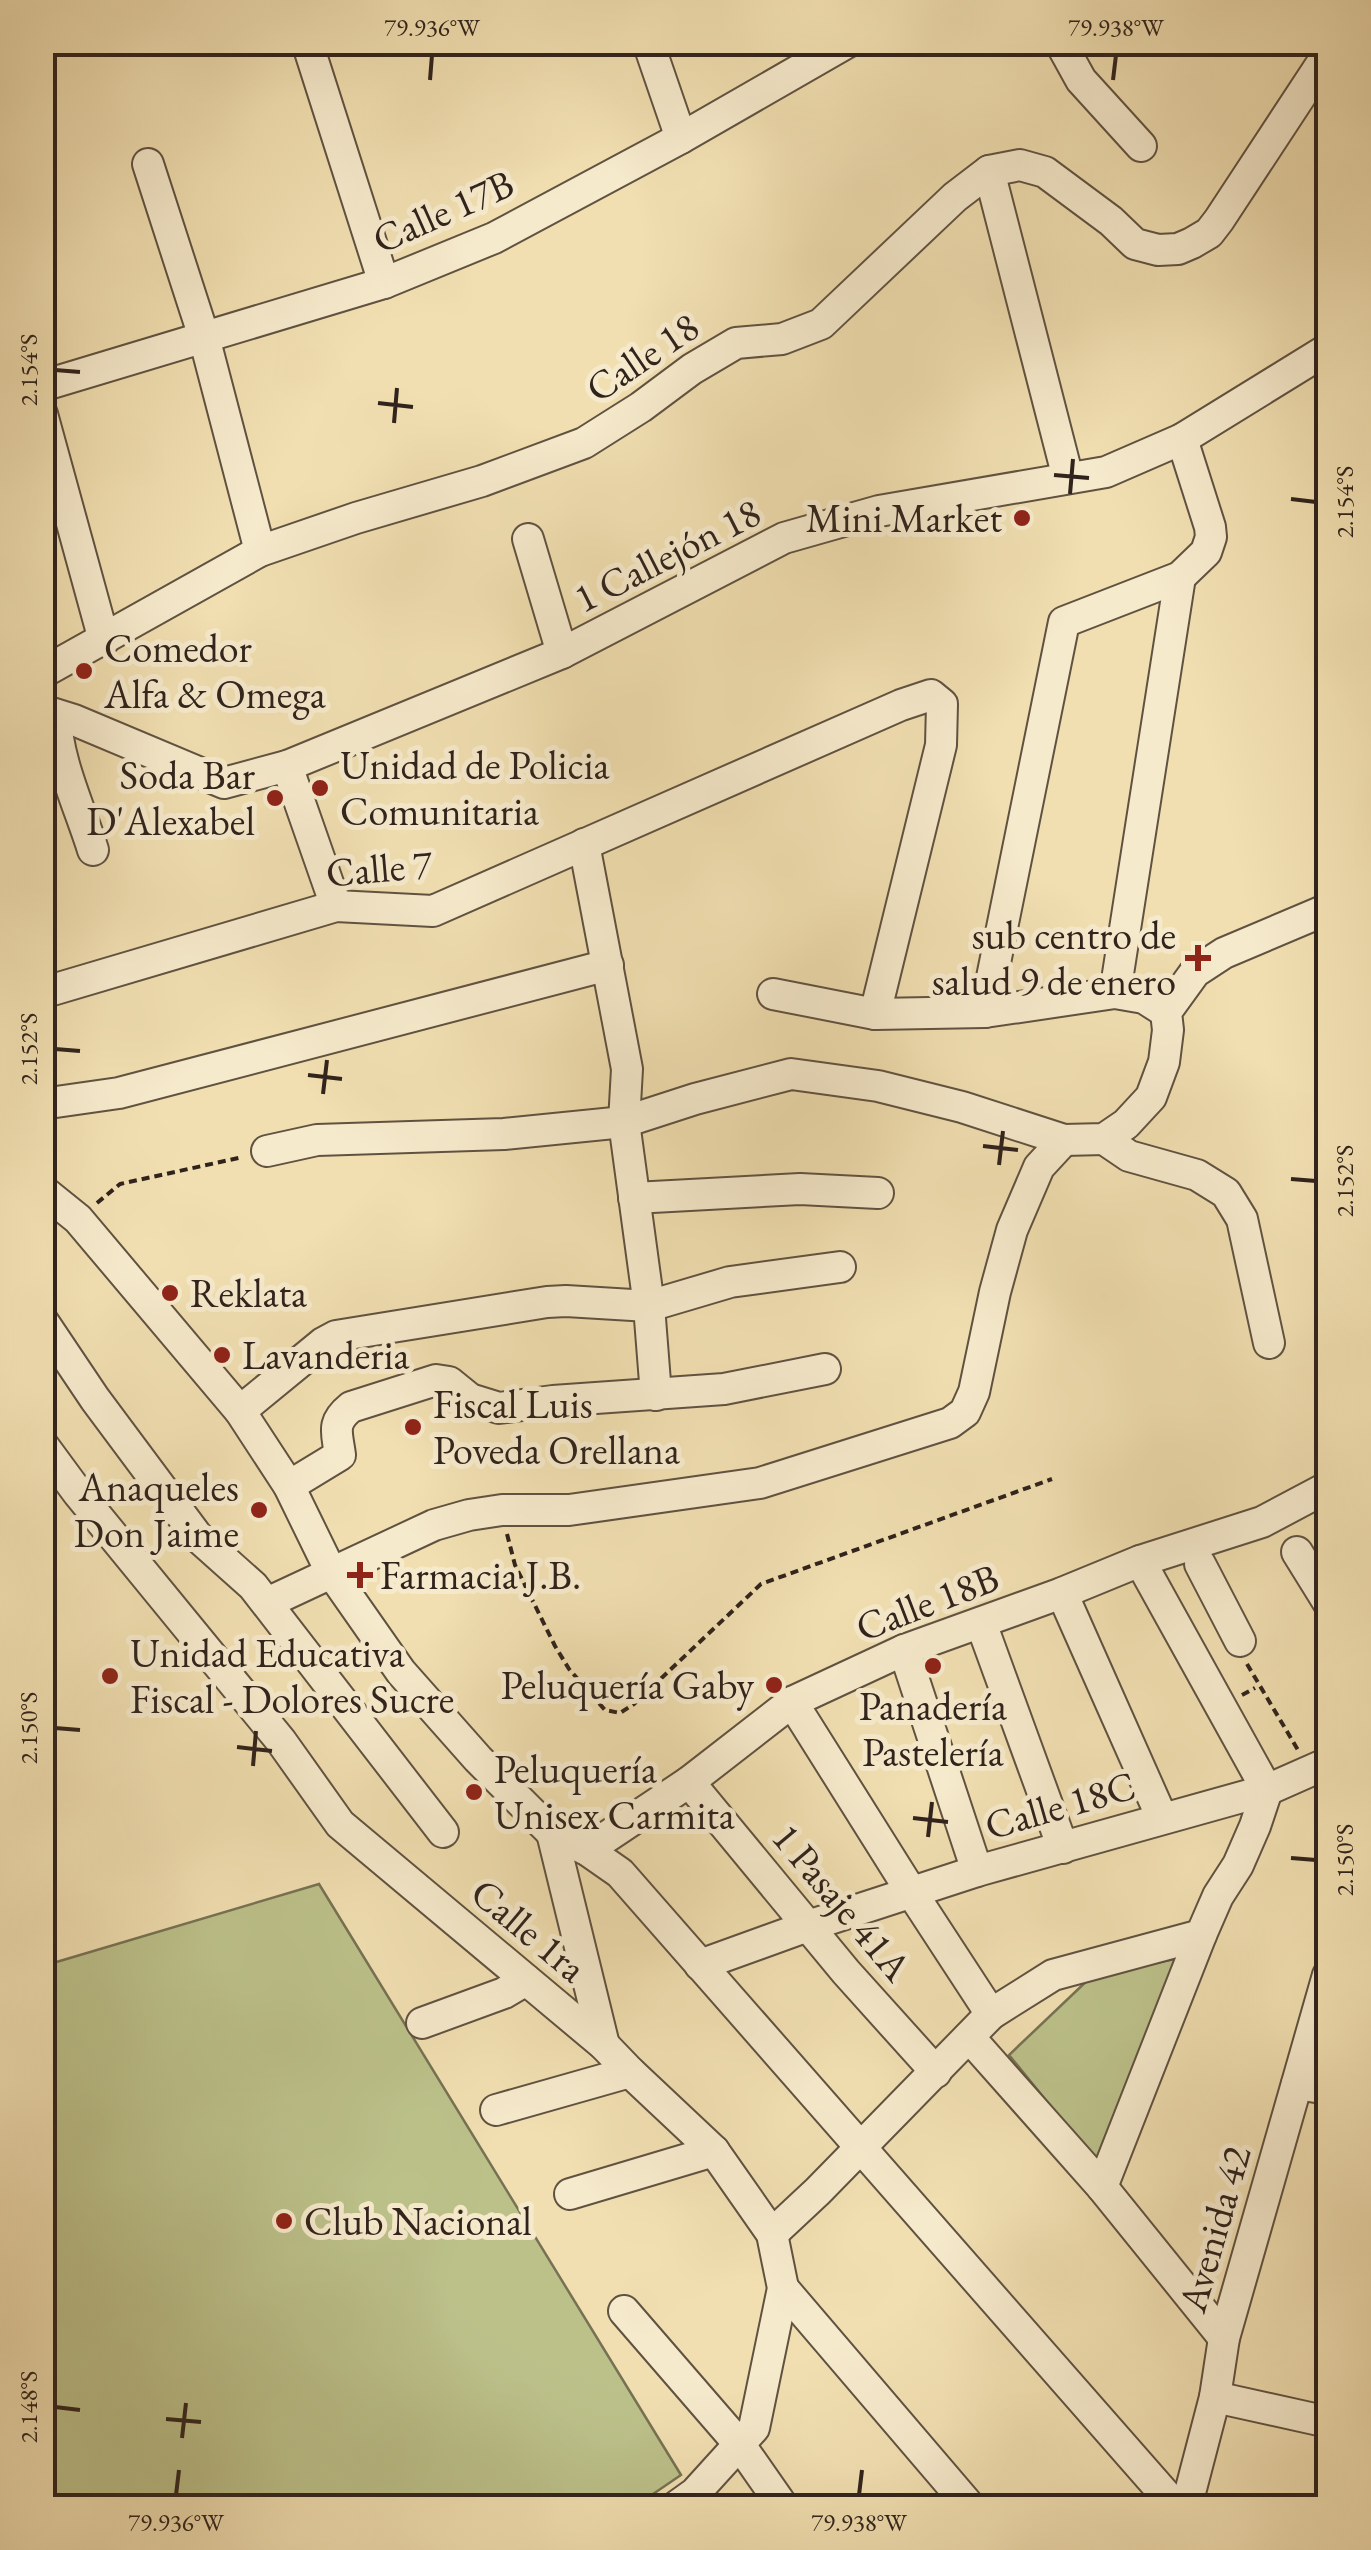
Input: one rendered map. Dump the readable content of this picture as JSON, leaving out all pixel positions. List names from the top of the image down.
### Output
{
  "streets": {
    "street": [
      "Calle 17B",
      "Calle 18",
      "1 Callejón 18",
      "Calle 7",
      "Calle 18B",
      "Calle 18C",
      "1 Pasaje 41A",
      "Calle 1ra",
      "Avenida 42"
    ]
  },
  "crossings": [
    ["Calle 18B", "1 Pasaje 41A"],
    ["Calle 18C", "1 Pasaje 41A"]
  ],
  "places": {
    "other": [
      "Mini Market",
      "Comedor Alfa & Omega",
      "Unidad de Policia Comunitaria",
      "Soda Bar D'Alexabel",
      "Reklata",
      "Lavanderia",
      "Fiscal Luis Poveda Orellana",
      "Anaqueles Don Jaime",
      "Panadería Pastelería",
      "Unidad Educativa Fiscal - Dolores Sucre",
      "Peluquería Gaby",
      "Peluquería Unisex Carmita",
      "Club Nacional"
    ],
    "health": ["sub centro de salud 9 de enero", "Farmacia J.B."]
  },
  "coordinates": [
    "79.936°W",
    "79.938°W",
    "2.154°S",
    "2.152°S",
    "2.150°S",
    "2.148°S"
  ]
}
